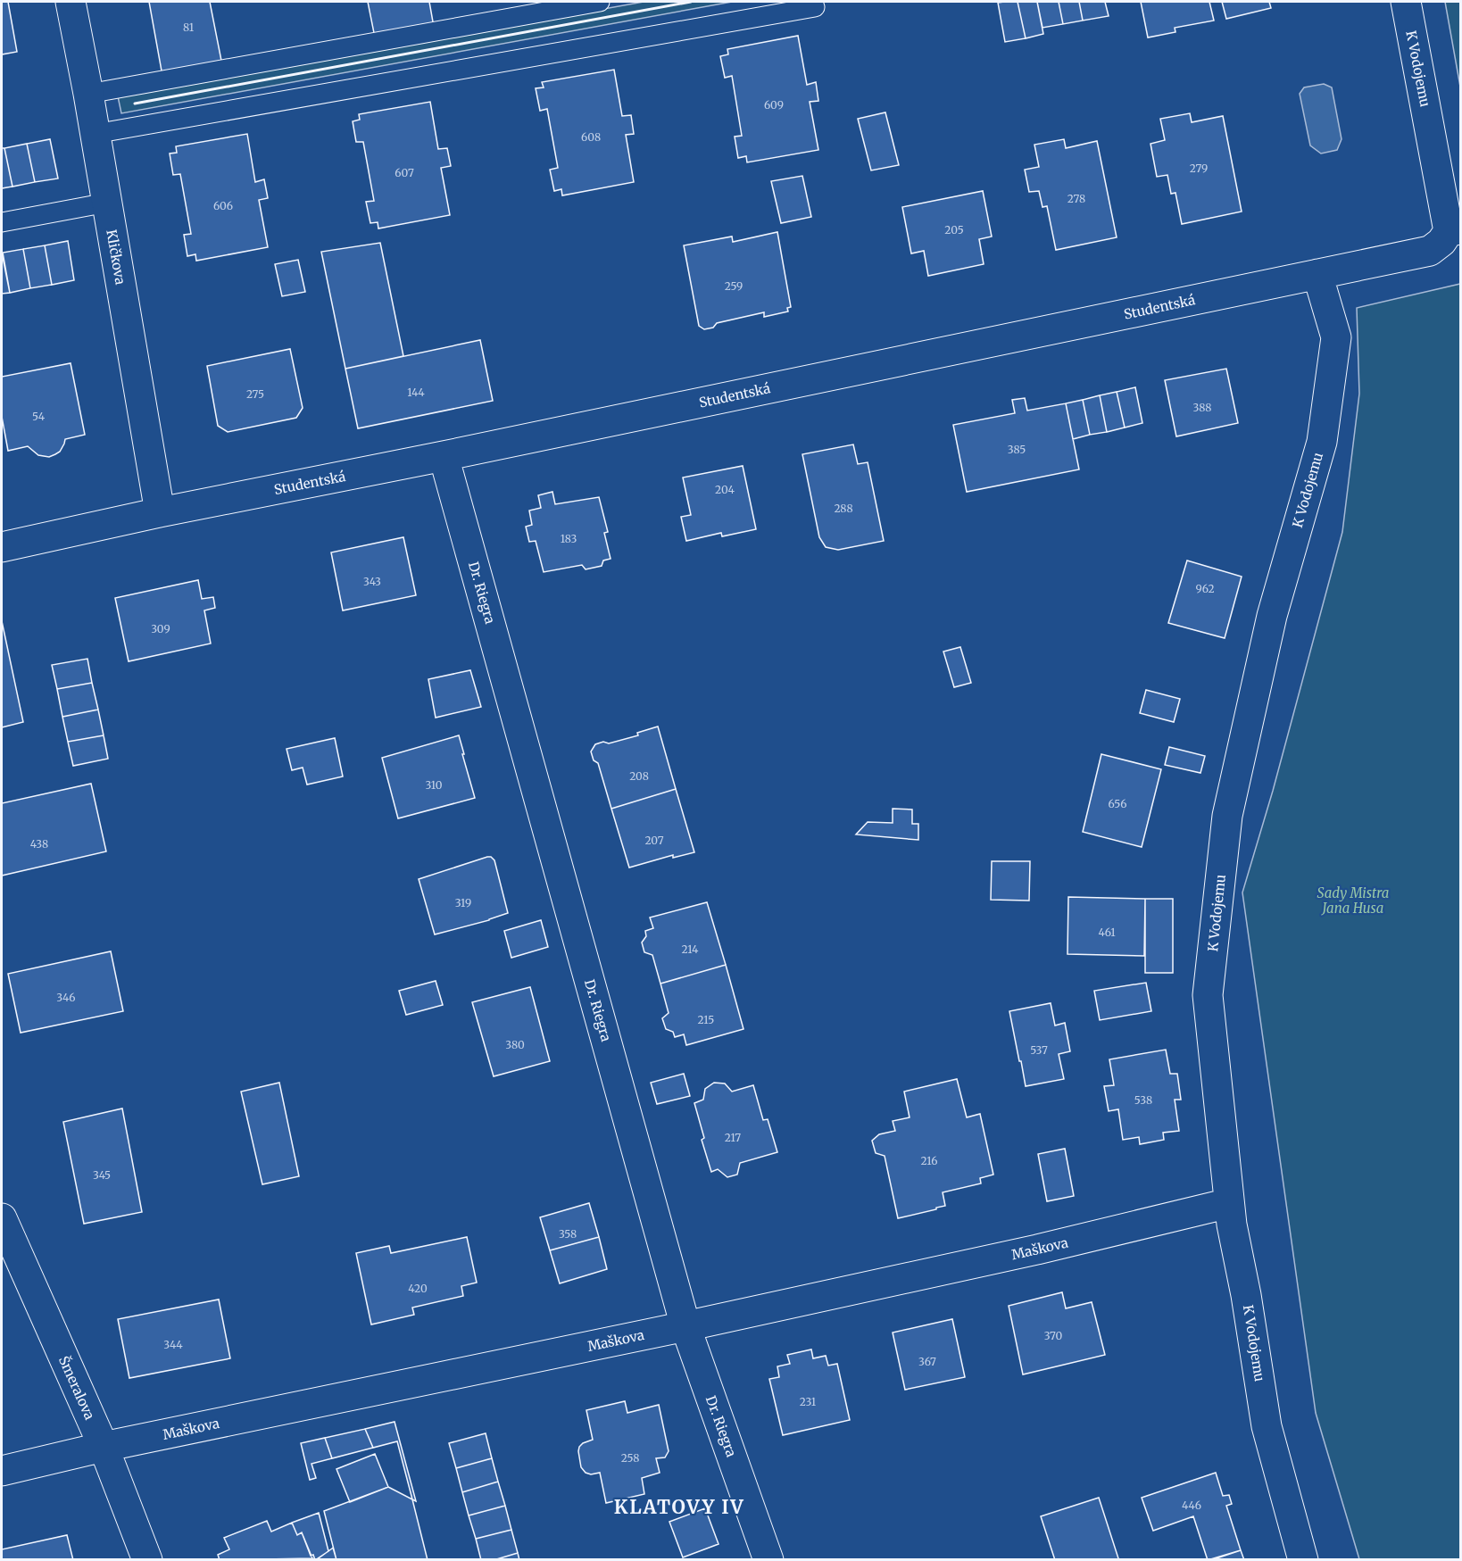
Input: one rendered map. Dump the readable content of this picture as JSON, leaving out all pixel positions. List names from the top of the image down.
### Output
{
  "streets": {
    "street": [
      "K Vodojemu",
      "Kličkova",
      "Studentská",
      "Dr. Riegra",
      "Maškova",
      "Šmeralova"
    ]
  },
  "crossings": [
    ["K Vodojemu", "Studentská"],
    ["K Vodojemu", "Maškova"],
    ["Kličkova", "Studentská"],
    ["Studentská", "Dr. Riegra"],
    ["Dr. Riegra", "Maškova"],
    ["Maškova", "Šmeralova"]
  ],
  "districts": ["KLATOVY IV"],
  "parks": ["Sady Mistra Jana Husa"],
  "house_numbers": [
    "81",
    "609",
    "608",
    "279",
    "607",
    "278",
    "606",
    "205",
    "259",
    "144",
    "275",
    "388",
    "54",
    "385",
    "204",
    "288",
    "183",
    "343",
    "962",
    "309",
    "208",
    "310",
    "656",
    "207",
    "438",
    "319",
    "461",
    "214",
    "346",
    "215",
    "380",
    "537",
    "538",
    "217",
    "216",
    "345",
    "358",
    "420",
    "370",
    "344",
    "367",
    "231",
    "258",
    "446"
  ]
}
